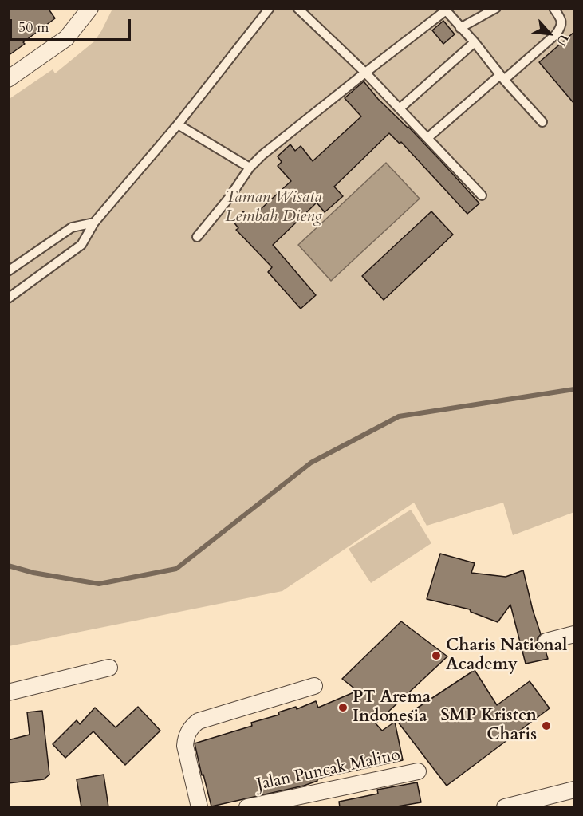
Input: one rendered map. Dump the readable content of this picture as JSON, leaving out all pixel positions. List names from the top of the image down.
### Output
{
  "streets": {
    "street": ["Jalan Puncak Malino"]
  },
  "parks": ["Taman Wisata Lembah Dieng"],
  "places": ["Charis National Academy", "PT Arema Indonesia", "SMP Kristen Charis"],
  "scale_bar": "50 m",
  "north": "bottom right"
}
